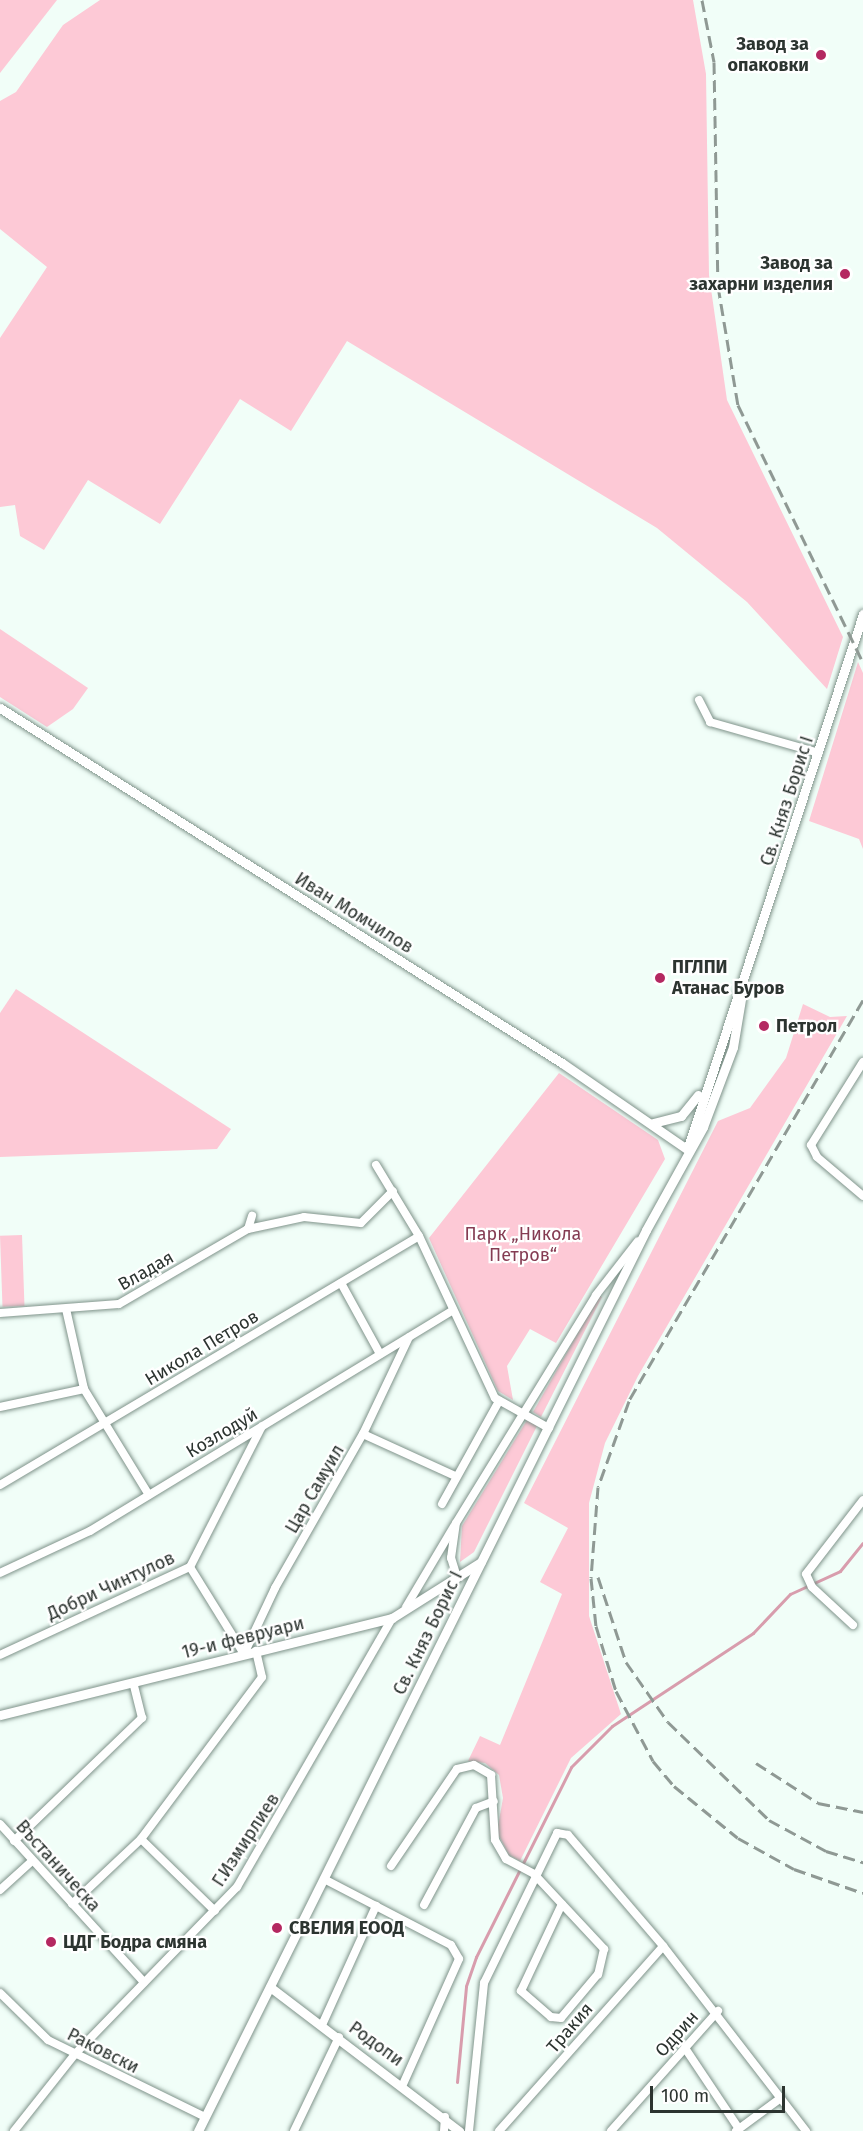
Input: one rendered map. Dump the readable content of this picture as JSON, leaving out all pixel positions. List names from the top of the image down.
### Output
{
  "streets": {
    "street": [
      "Св. Княз Борис I",
      "Иван Момчилов",
      "Владая",
      "Никола Петров",
      "Козлодуй",
      "Цар Самуил",
      "Добри Чинтулов",
      "19-и февруари",
      "Г.Измирлиев",
      "Въстаническа",
      "Тракия",
      "Одрин",
      "Родопи",
      "Раковски"
    ]
  },
  "crossings": [
    ["Св. Княз Борис I", "Иван Момчилов"],
    ["Св. Княз Борис I", "19-и февруари"],
    ["Св. Княз Борис I", "Родопи"],
    ["Св. Княз Борис I", "Раковски"],
    ["Козлодуй", "Цар Самуил"],
    ["Козлодуй", "Добри Чинтулов"],
    ["Цар Самуил", "19-и февруари"],
    ["19-и февруари", "Г.Измирлиев"],
    ["Г.Измирлиев", "Въстаническа"],
    ["Г.Измирлиев", "Раковски"]
  ],
  "parks": ["Парк „Никола Петров“"],
  "places": [
    "Завод за опаковки",
    "Завод за захарни изделия",
    "ПГЛПИ Атанас Буров",
    "Петрол",
    "СВЕЛИЯ ЕООД",
    "ЦДГ Бодра смяна"
  ],
  "scale_bar": "100 m"
}
